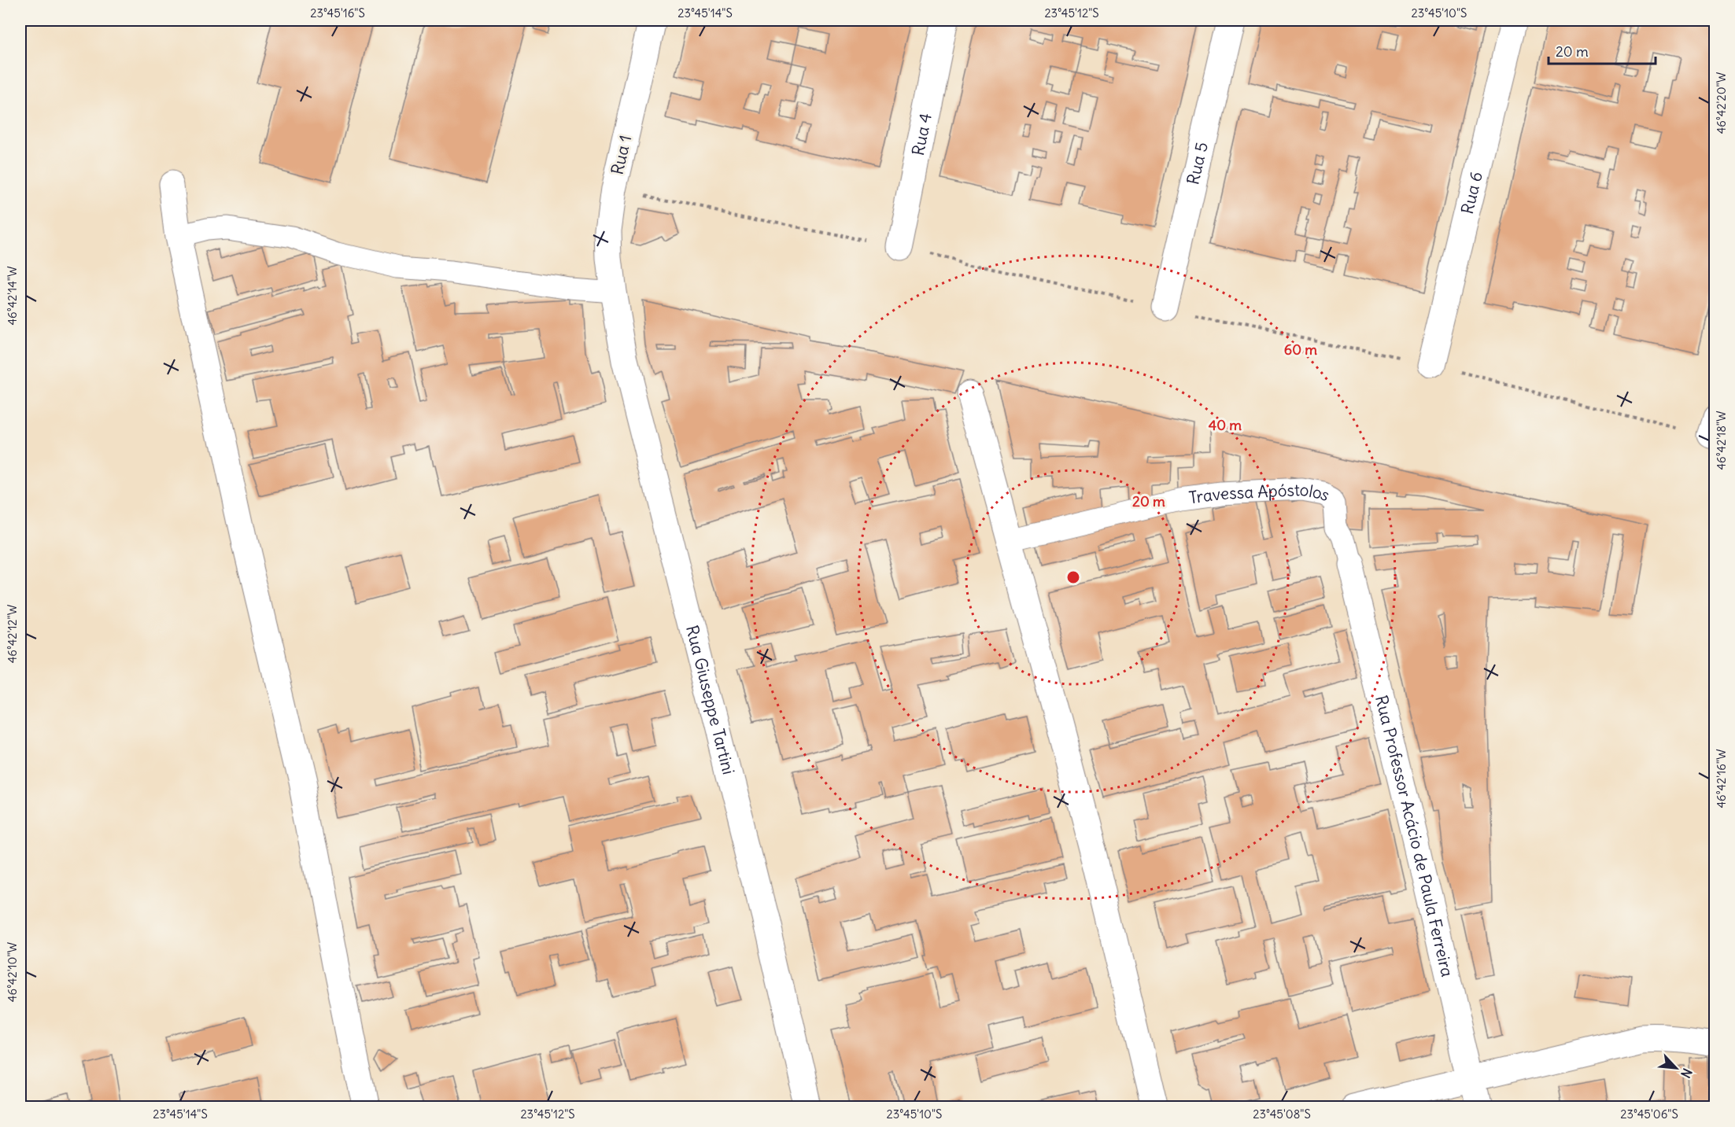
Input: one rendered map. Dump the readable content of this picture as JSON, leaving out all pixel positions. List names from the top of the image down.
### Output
{
  "streets": {
    "street": [
      "Rua 4",
      "Rua 1",
      "Rua 5",
      "Rua 6",
      "Rua Giuseppe Tartini",
      "Rua Professor Acácio de Paula Ferreira"
    ],
    "lane": ["Travessa Apóstolos"]
  },
  "crossings": [
    ["Rua 1", "Rua Giuseppe Tartini"],
    ["Travessa Apóstolos", "Rua Professor Acácio de Paula Ferreira"]
  ],
  "scale_bar": "20 m",
  "north": "bottom right",
  "coordinates": [
    "23°45'16\"S",
    "23°45'14\"S",
    "23°45'12\"S",
    "23°45'10\"S",
    "46°42'20\"W",
    "46°42'14\"W",
    "46°42'18\"W",
    "46°42'12\"W",
    "46°42'16\"W",
    "46°42'10\"W",
    "23°45'08\"S",
    "23°45'06\"S"
  ],
  "rings": ["60 m", "40 m", "20 m"]
}
